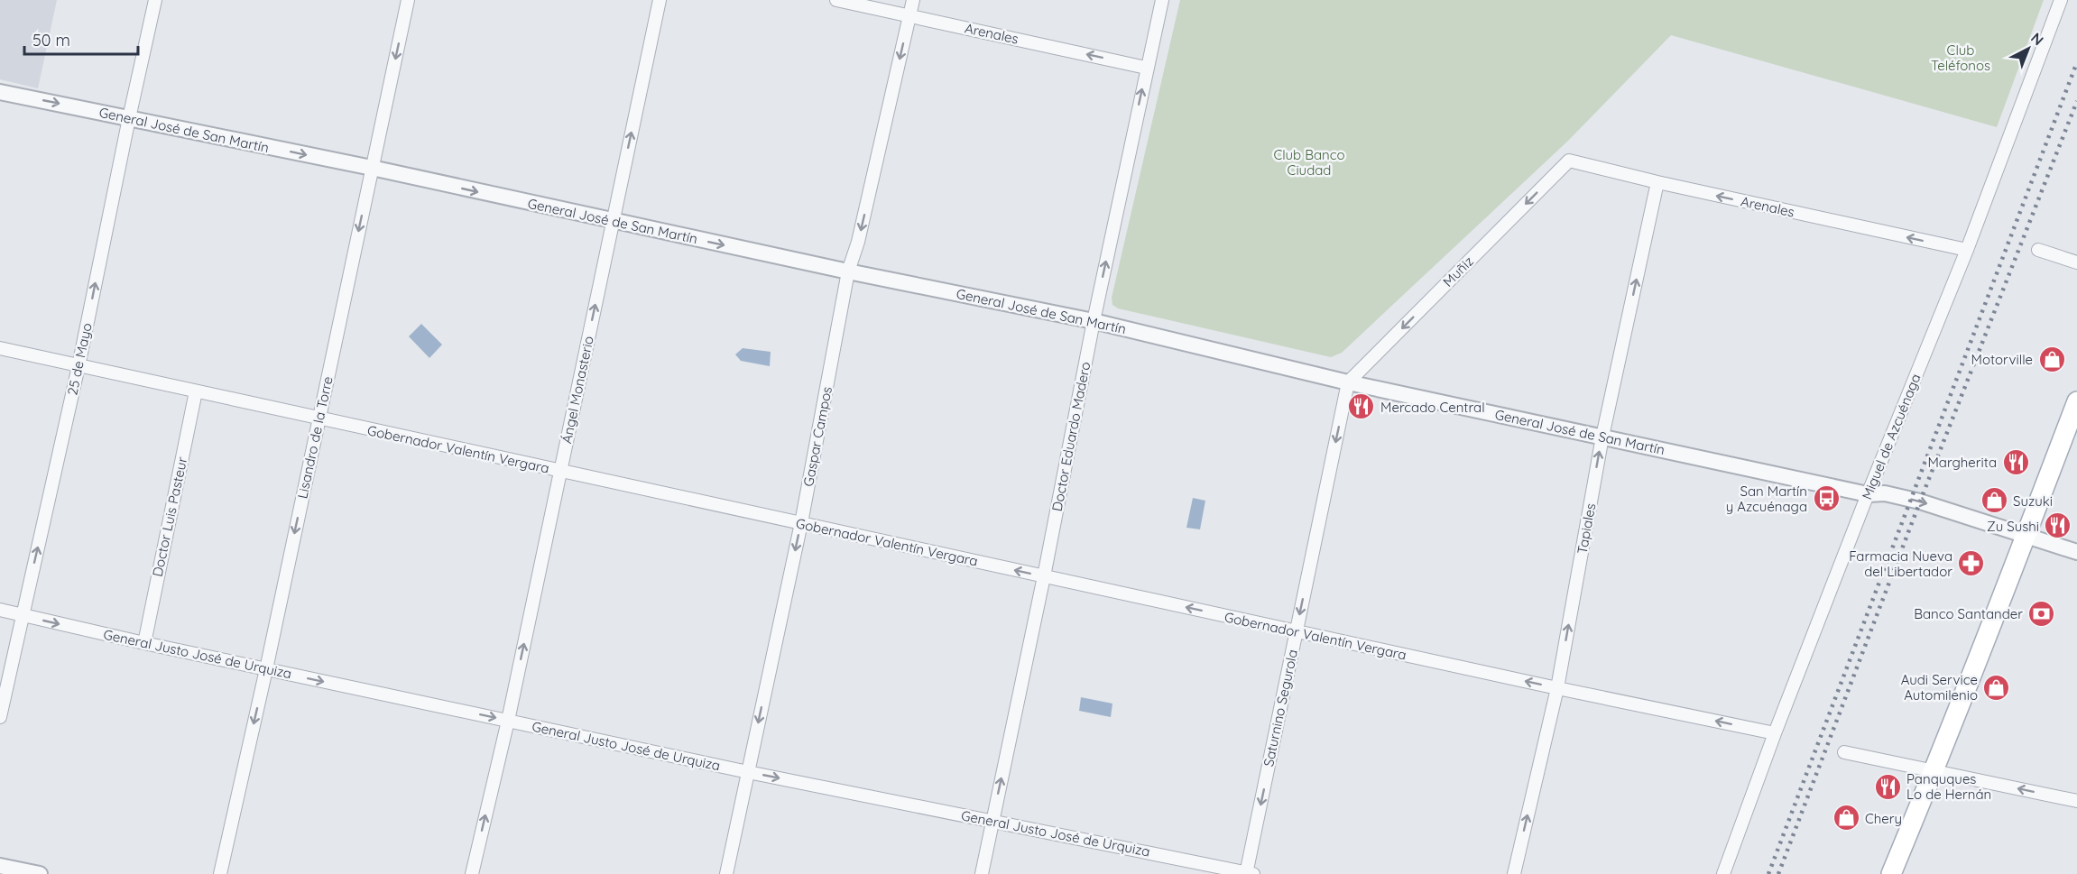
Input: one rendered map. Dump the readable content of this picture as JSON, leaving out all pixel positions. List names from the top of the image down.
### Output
{
  "streets": {
    "street": [
      "Arenales",
      "General José de San Martín",
      "Muñiz",
      "25 de Mayo",
      "Ángel Monasterio",
      "Gaspar Campos",
      "Doctor Eduardo Madero",
      "Miguel de Azcuénaga",
      "Lisandro de la Torre",
      "Gobernador Valentín Vergara",
      "Doctor Luis Pasteur",
      "Tapiales",
      "General Justo José de Urquiza",
      "Saturnino Segurola"
    ]
  },
  "crossings": [
    ["Arenales", "Muñiz"],
    ["Arenales", "Gaspar Campos"],
    ["Arenales", "Doctor Eduardo Madero"],
    ["Arenales", "Miguel de Azcuénaga"],
    ["Arenales", "Tapiales"],
    ["General José de San Martín", "Muñiz"],
    ["General José de San Martín", "25 de Mayo"],
    ["General José de San Martín", "Ángel Monasterio"],
    ["General José de San Martín", "Gaspar Campos"],
    ["General José de San Martín", "Doctor Eduardo Madero"],
    ["General José de San Martín", "Miguel de Azcuénaga"],
    ["General José de San Martín", "Lisandro de la Torre"],
    ["General José de San Martín", "Tapiales"],
    ["General José de San Martín", "Saturnino Segurola"],
    ["Muñiz", "Saturnino Segurola"],
    ["25 de Mayo", "Gobernador Valentín Vergara"],
    ["25 de Mayo", "General Justo José de Urquiza"],
    ["Ángel Monasterio", "Gobernador Valentín Vergara"],
    ["Ángel Monasterio", "General Justo José de Urquiza"],
    ["Gaspar Campos", "Gobernador Valentín Vergara"],
    ["Gaspar Campos", "General Justo José de Urquiza"],
    ["Doctor Eduardo Madero", "Gobernador Valentín Vergara"],
    ["Doctor Eduardo Madero", "General Justo José de Urquiza"],
    ["Miguel de Azcuénaga", "Gobernador Valentín Vergara"],
    ["Lisandro de la Torre", "Gobernador Valentín Vergara"],
    ["Lisandro de la Torre", "General Justo José de Urquiza"],
    ["Gobernador Valentín Vergara", "Doctor Luis Pasteur"],
    ["Gobernador Valentín Vergara", "Tapiales"],
    ["Gobernador Valentín Vergara", "Saturnino Segurola"],
    ["Doctor Luis Pasteur", "General Justo José de Urquiza"],
    ["General Justo José de Urquiza", "Saturnino Segurola"]
  ],
  "one_way": [
    "Arenales",
    "General José de San Martín",
    "Muñiz",
    "25 de Mayo",
    "Ángel Monasterio",
    "Gaspar Campos",
    "Doctor Eduardo Madero",
    "Lisandro de la Torre",
    "Gobernador Valentín Vergara",
    "Tapiales",
    "General Justo José de Urquiza",
    "Saturnino Segurola"
  ],
  "parks": ["Club Teléfonos", "Club Banco Ciudad"],
  "places": {
    "shop": [
      "Motorville",
      "Suzuki",
      "Audi Service Automilenio",
      "Chery"
    ],
    "restaurant": [
      "Mercado Central",
      "Margherita",
      "Zu Sushi",
      "Panquques Lo de Hernán"
    ],
    "bus stop": ["San Martín y Azcuénaga"],
    "pharmacy": ["Farmacia Nueva del Libertador"],
    "bank": ["Banco Santander"]
  },
  "scale_bar": "50 m",
  "north": "top right"
}
